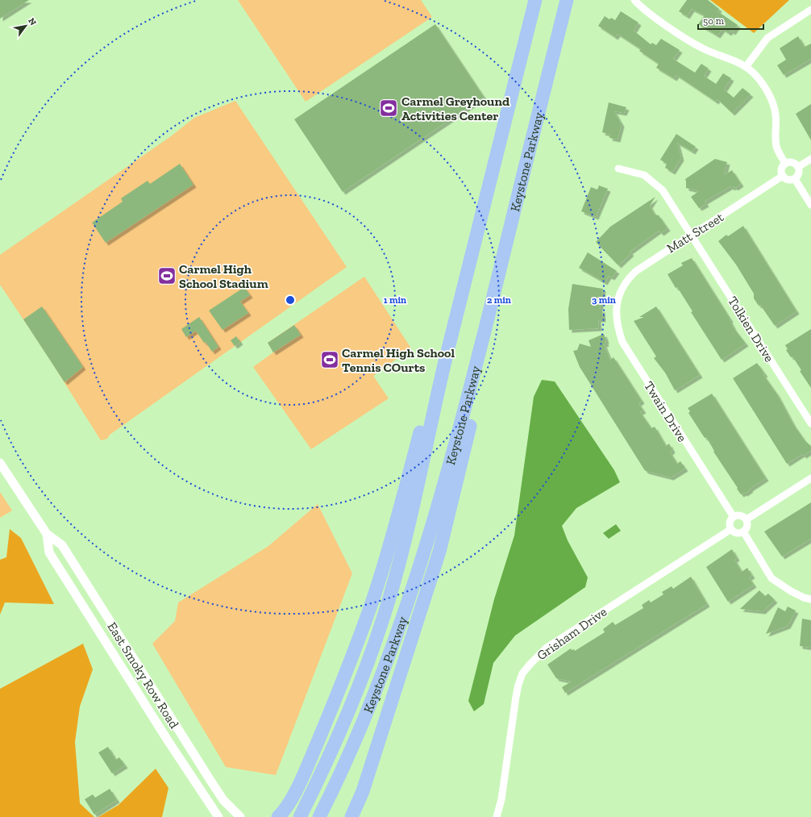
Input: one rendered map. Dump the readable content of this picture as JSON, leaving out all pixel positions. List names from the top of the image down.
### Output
{
  "streets": {
    "highway": ["Keystone Parkway"],
    "street": [
      "Matt Street",
      "Tolkien Drive",
      "Twain Drive",
      "Grisham Drive",
      "East Smoky Row Road"
    ]
  },
  "crossings": [
    ["Matt Street", "Tolkien Drive"],
    ["Matt Street", "Twain Drive"],
    ["Twain Drive", "Grisham Drive"]
  ],
  "places": {
    "sports": ["Carmel Greyhound Activities Center", "Carmel High School Stadium", "Carmel High School Tennis COurts"]
  },
  "scale_bar": "50 m",
  "north": "top right",
  "rings": ["1 min", "2 min", "3 min"]
}
